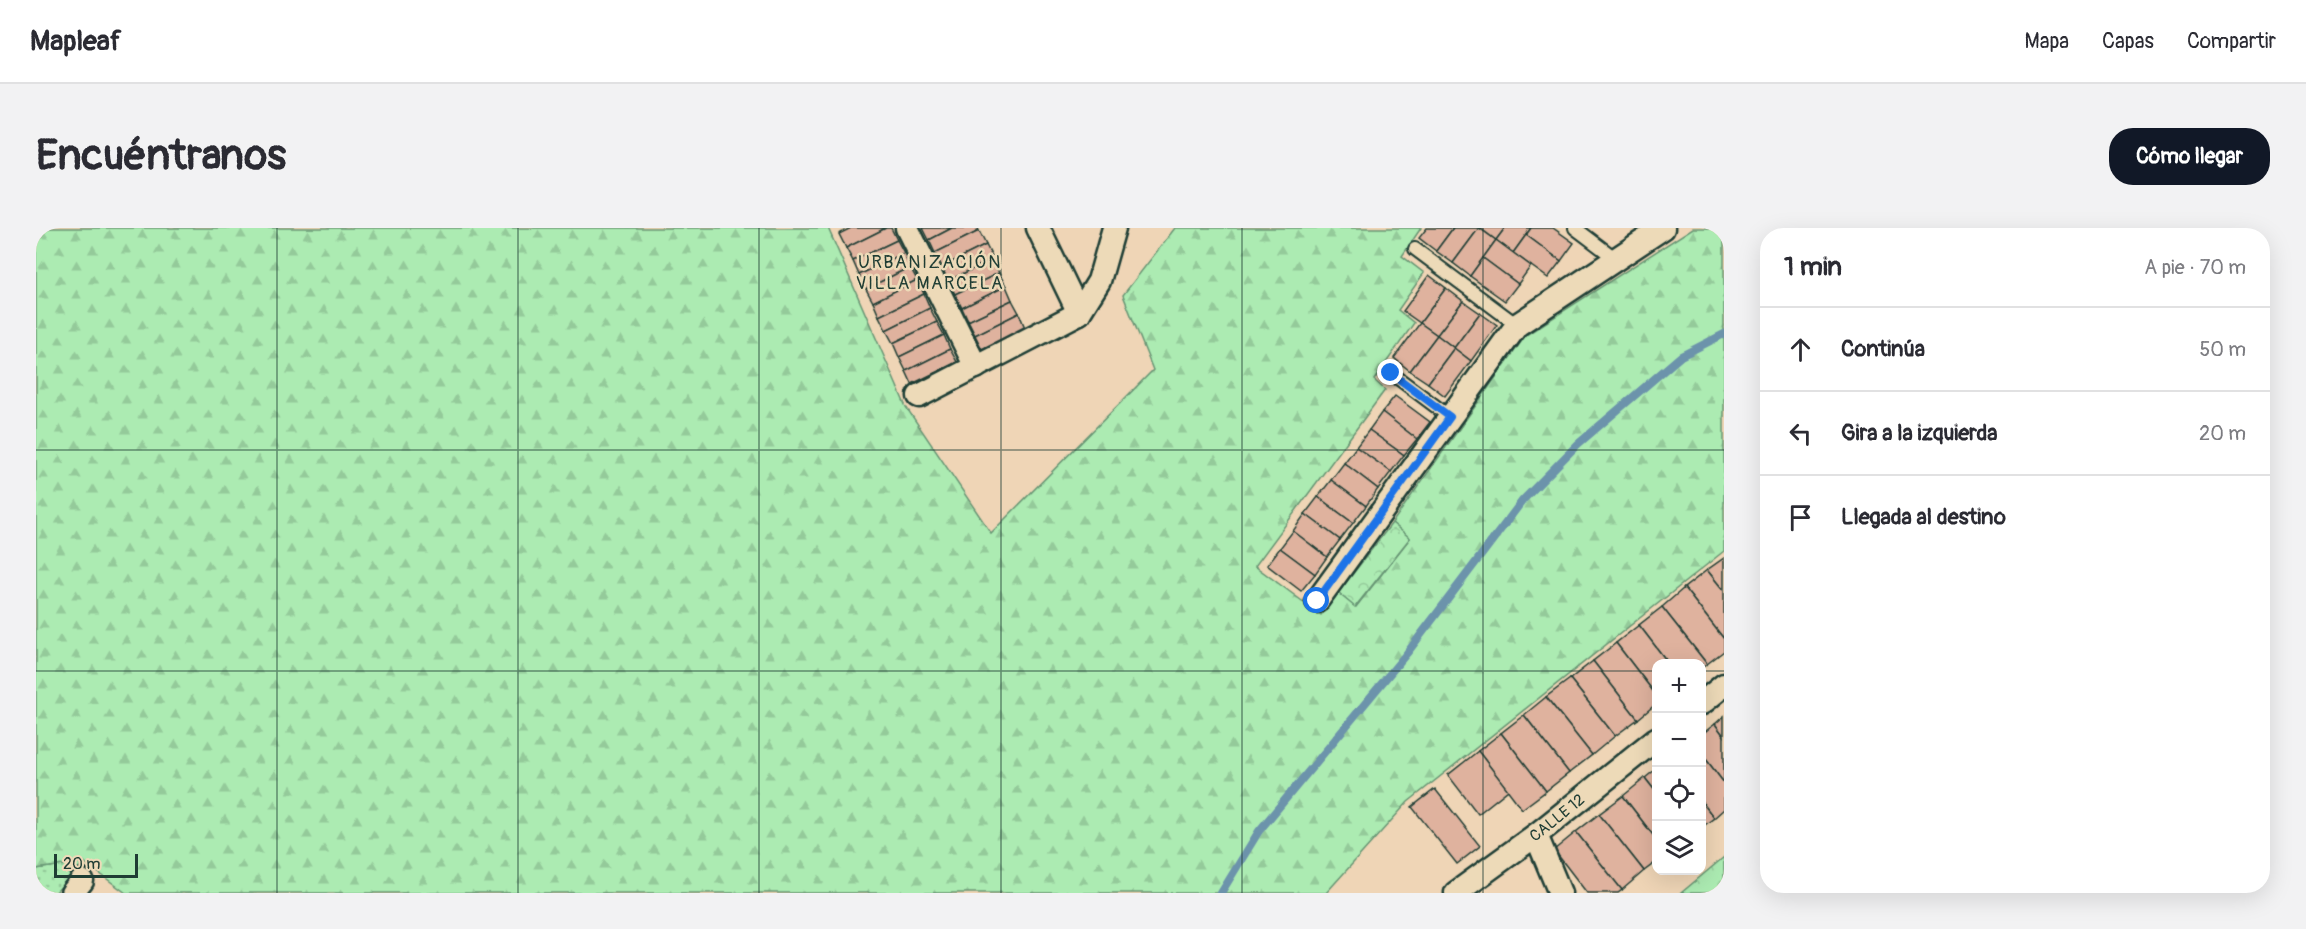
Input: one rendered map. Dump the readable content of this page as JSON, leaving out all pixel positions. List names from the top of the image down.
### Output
{
  "streets": {
    "street": ["CALLE 12"]
  },
  "districts": ["URBANIZACIÓN VILLA MARCELA"],
  "scale_bar": "20 m",
  "page": {
    "header": "Mapleaf",
    "nav": ["Mapa", "Capas", "Compartir"],
    "buttons": "Cómo llegar",
    "title": "Encuéntranos",
    "heading": ["1 min", "A pie · 70 m"],
    "list": [
      ["Continúa", "50 m"],
      ["Gira a la izquierda", "20 m"],
      "Llegada al destino"
    ],
    "map_buttons": ["+", "−"],
    "scale": "20 m"
  }
}
